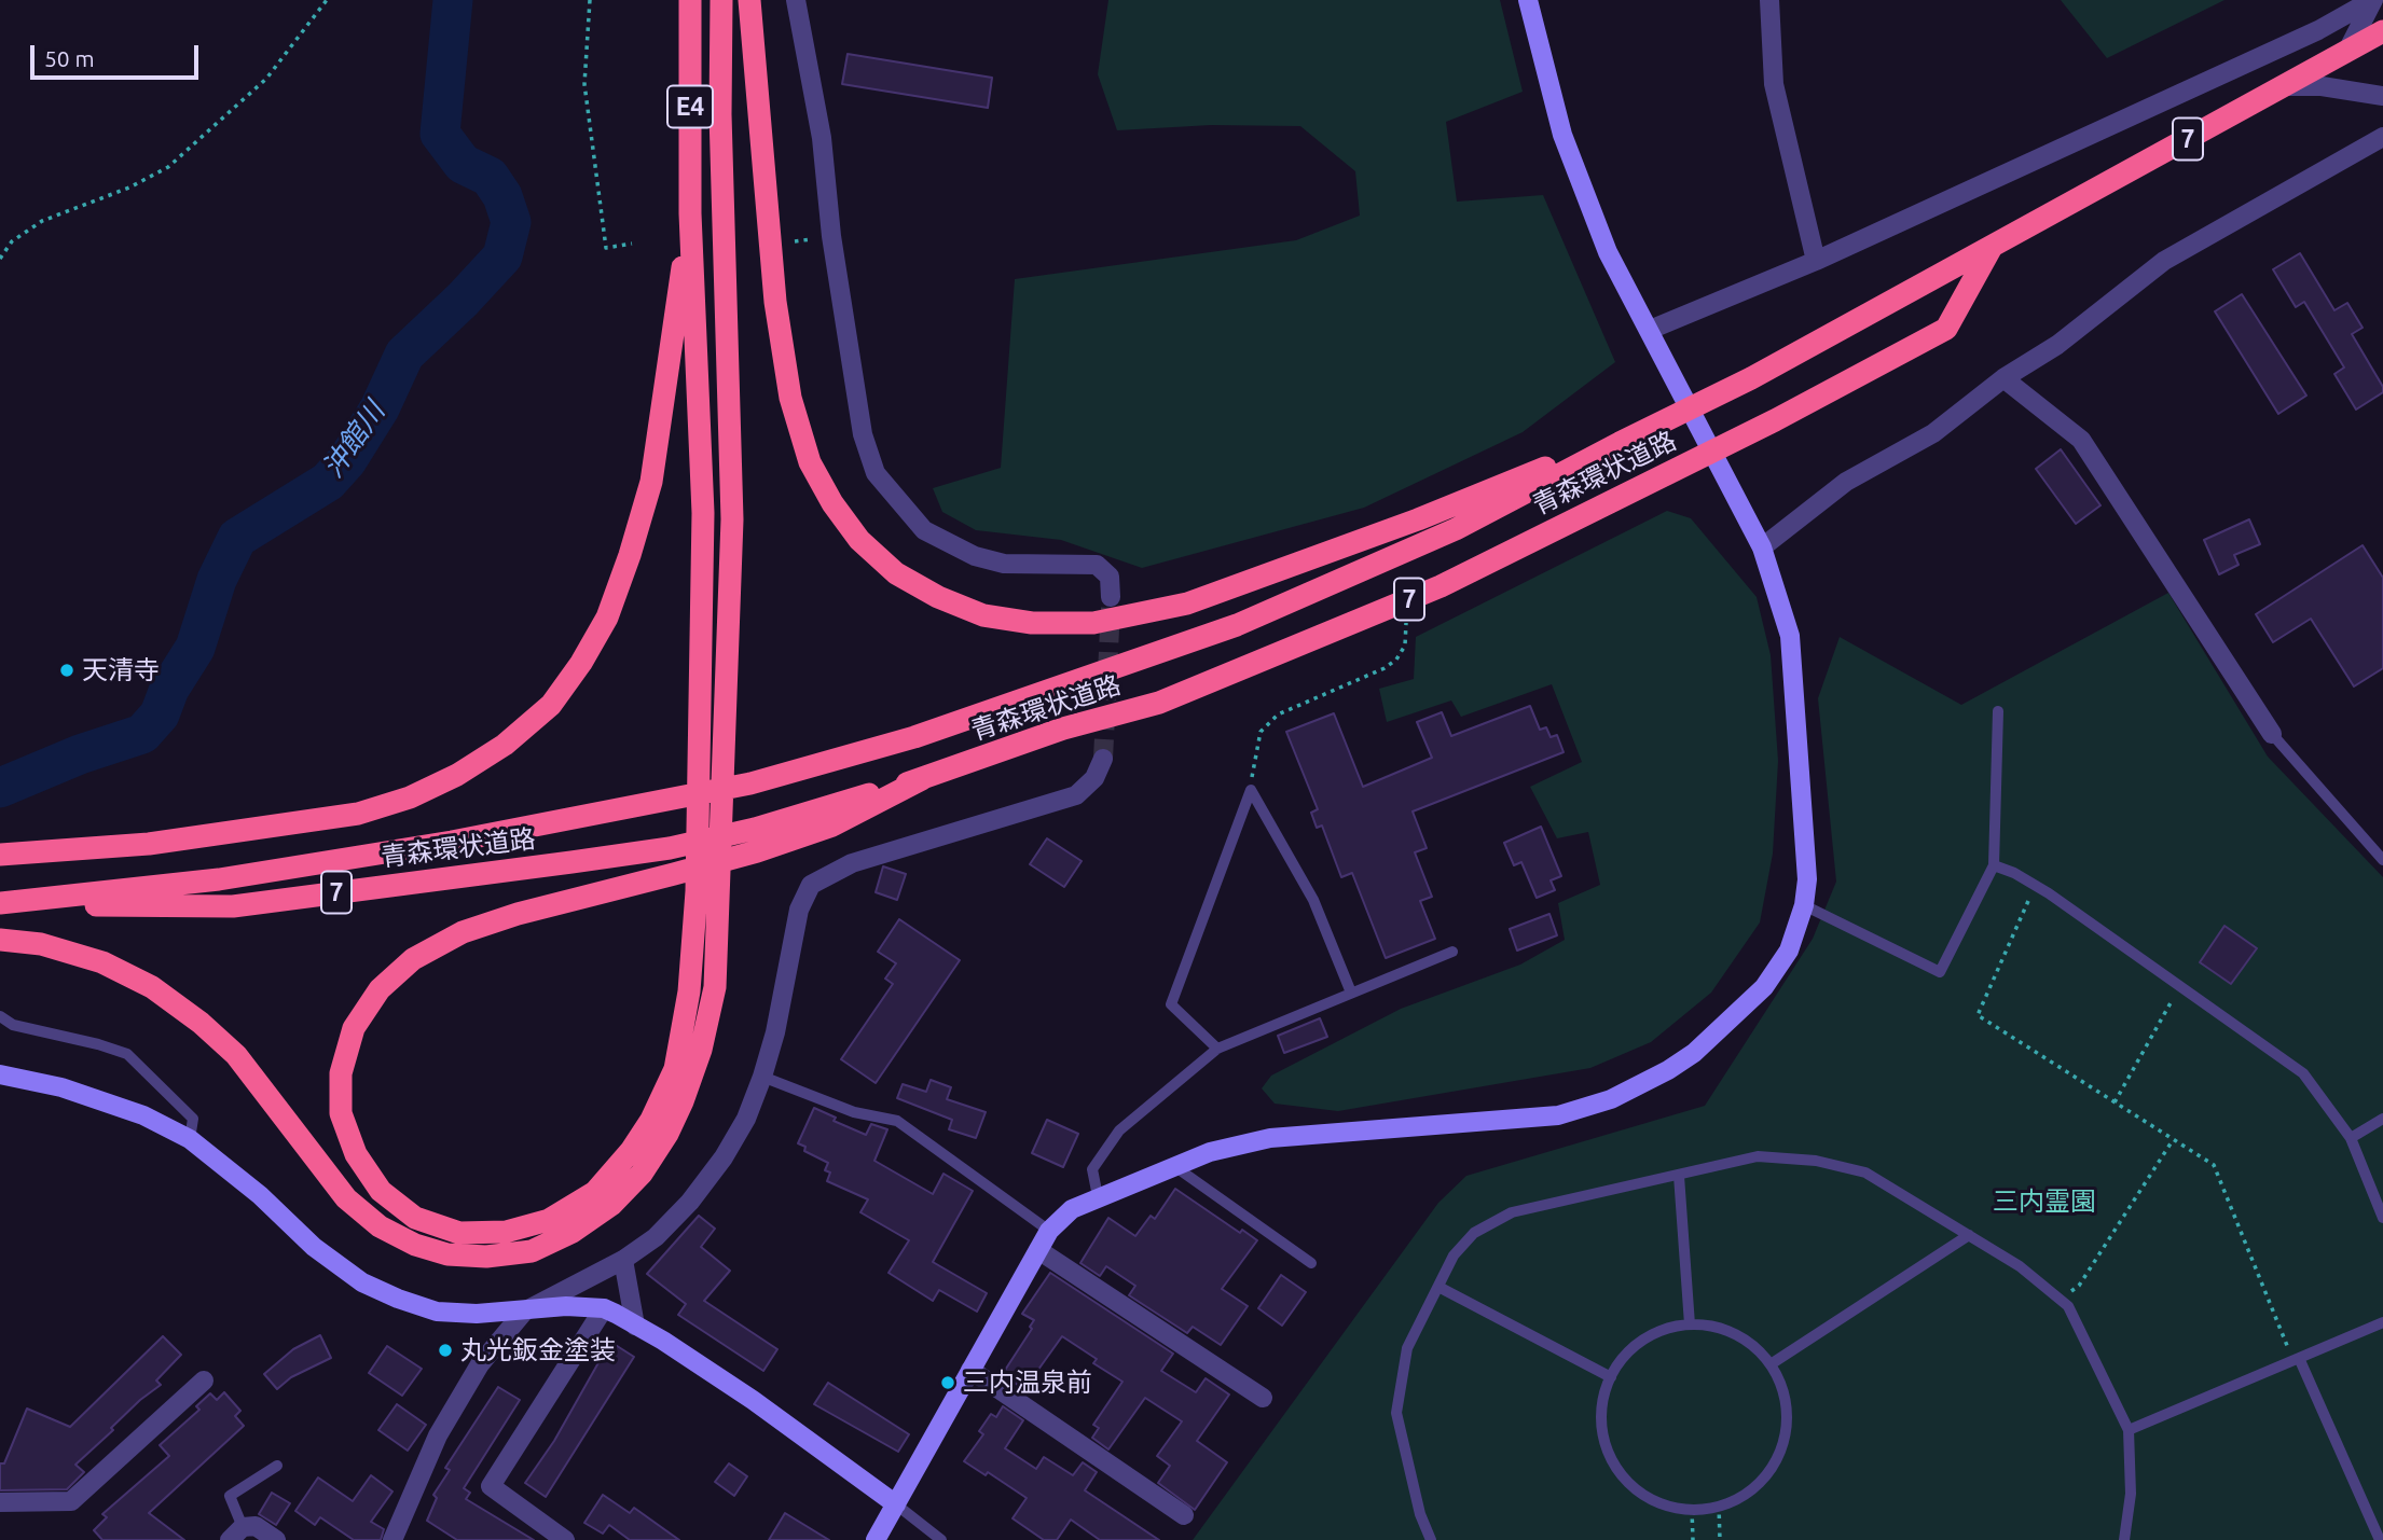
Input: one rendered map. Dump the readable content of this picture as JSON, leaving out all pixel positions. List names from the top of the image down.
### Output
{
  "streets": {
    "highway": ["E4", "7", "青森環状道路"]
  },
  "water": ["沖館川"],
  "parks": ["三内霊園"],
  "places": ["天清寺", "丸光鈑金塗装", "三内温泉前"],
  "scale_bar": "50 m"
}
